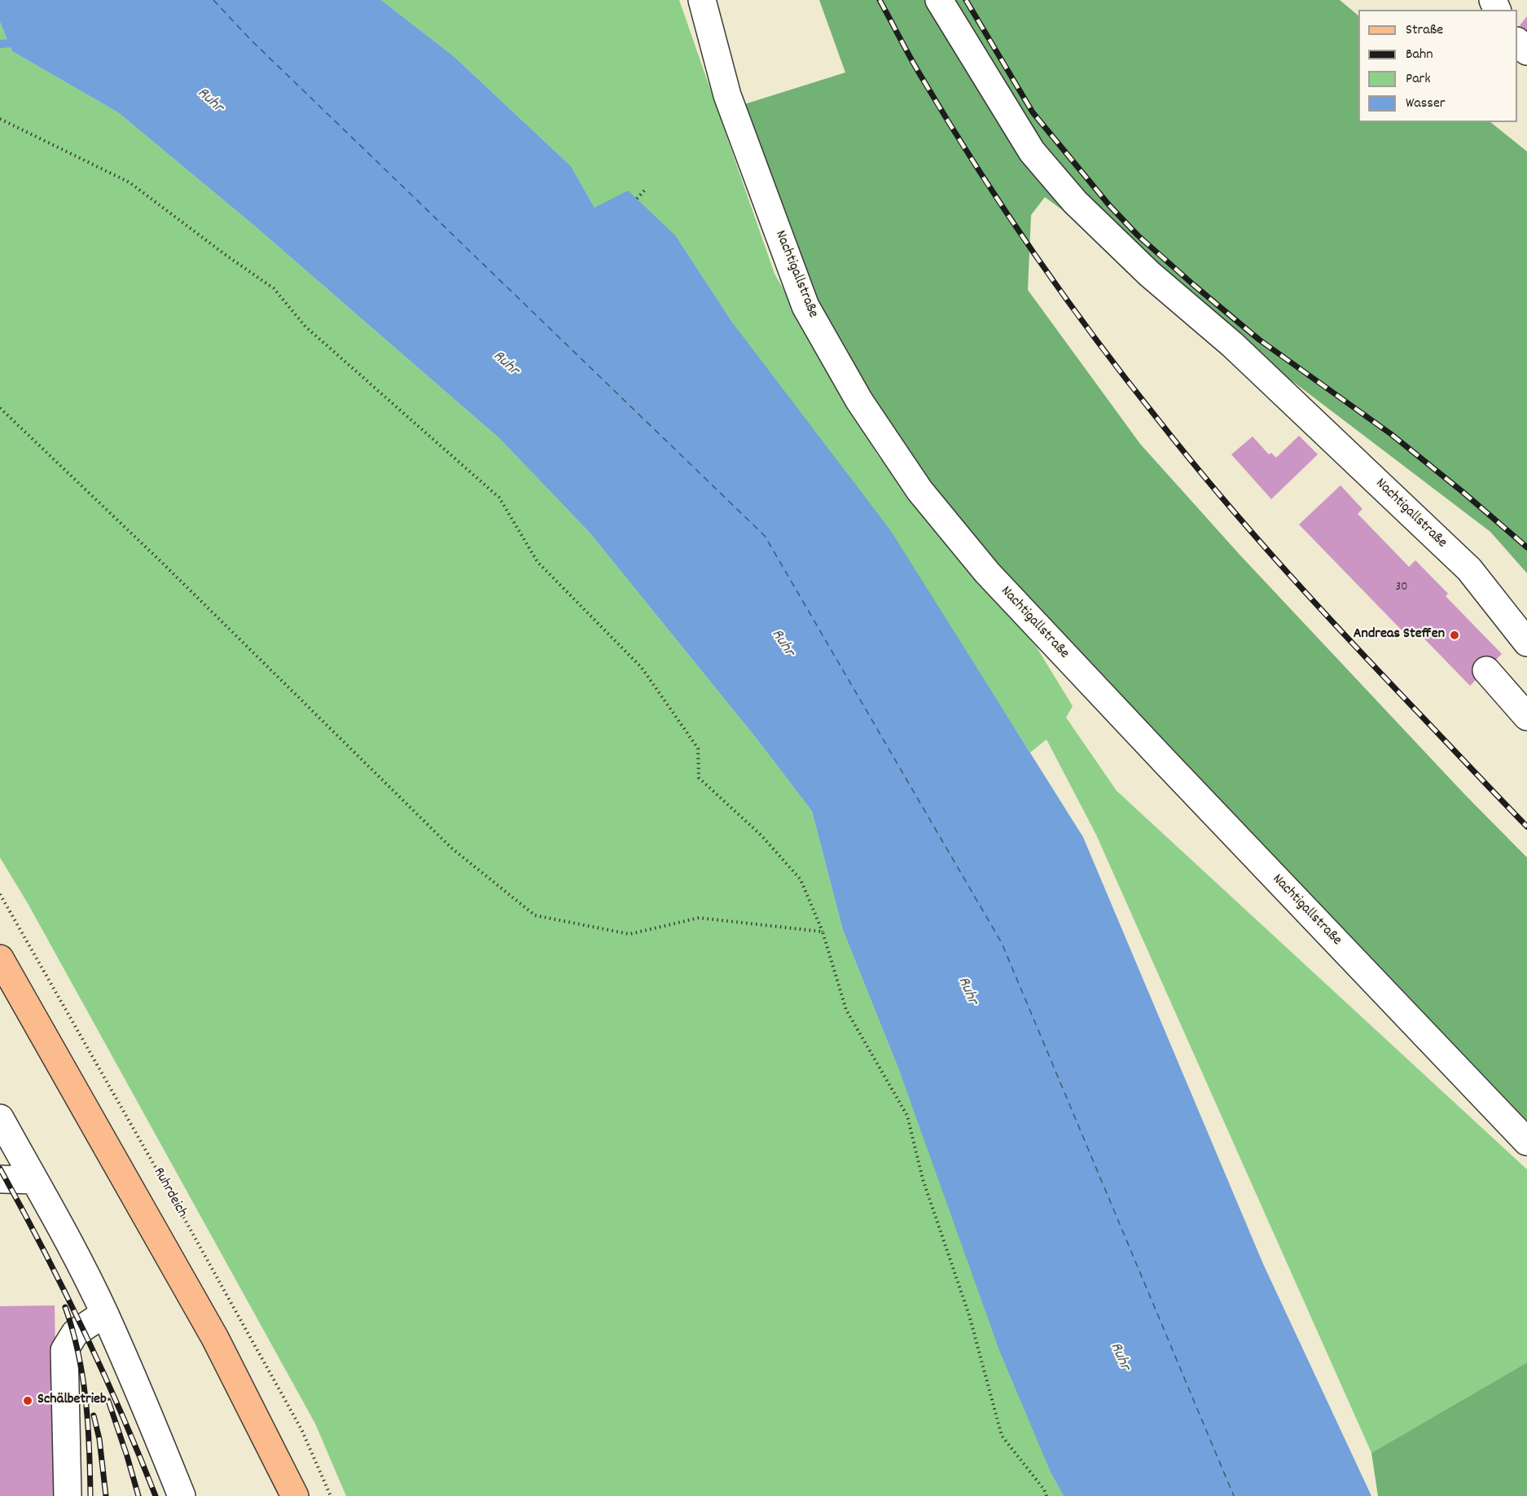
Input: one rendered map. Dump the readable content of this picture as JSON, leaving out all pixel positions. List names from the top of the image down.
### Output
{
  "streets": {
    "street": ["Nachtigallstraße"],
    "path": ["Ruhrdeich"]
  },
  "water": ["Ruhr"],
  "places": ["Andreas Steffen", "Schälbetrieb"],
  "house_numbers": ["30"],
  "legend": [
    "Straße",
    "Bahn",
    "Park",
    "Wasser"
  ]
}
